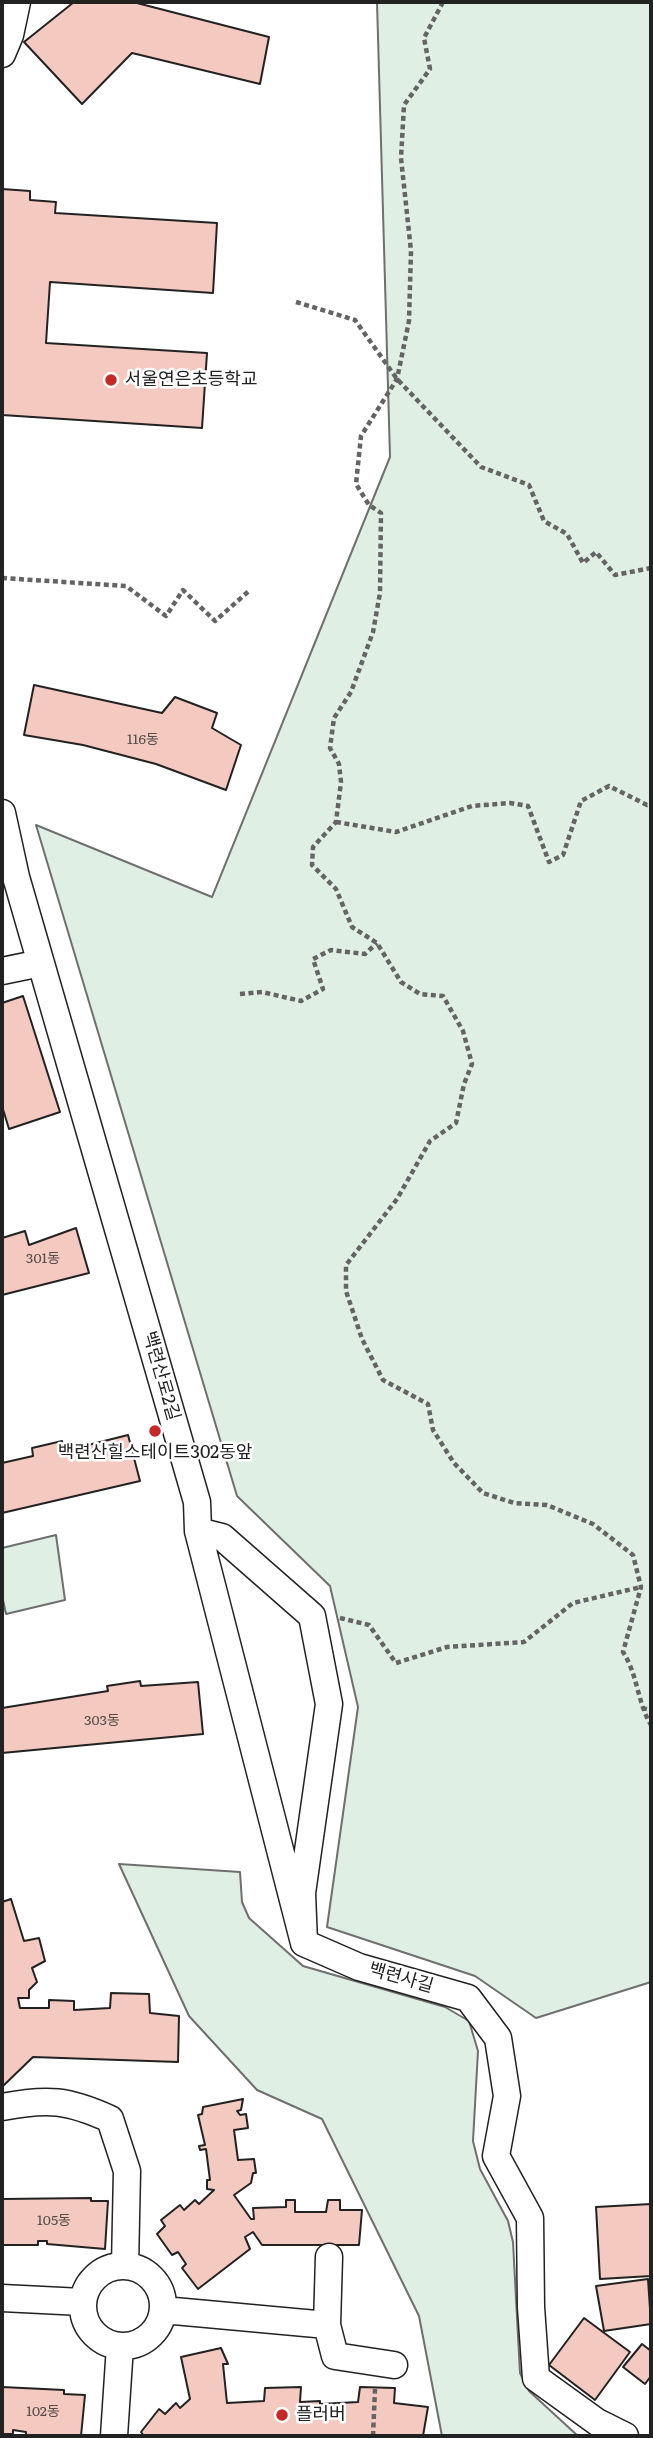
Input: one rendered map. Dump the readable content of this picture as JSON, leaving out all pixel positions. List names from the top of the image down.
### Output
{
  "streets": {
    "street": ["백련산로2길", "백련사길"]
  },
  "crossings": [
    ["백련산로2길", "백련사길"]
  ],
  "places": ["서울연은초등학교", "백련산힐스테이트302동앞", "플러버"],
  "house_numbers": [
    "116동",
    "301동",
    "303동",
    "105동",
    "102동"
  ]
}
